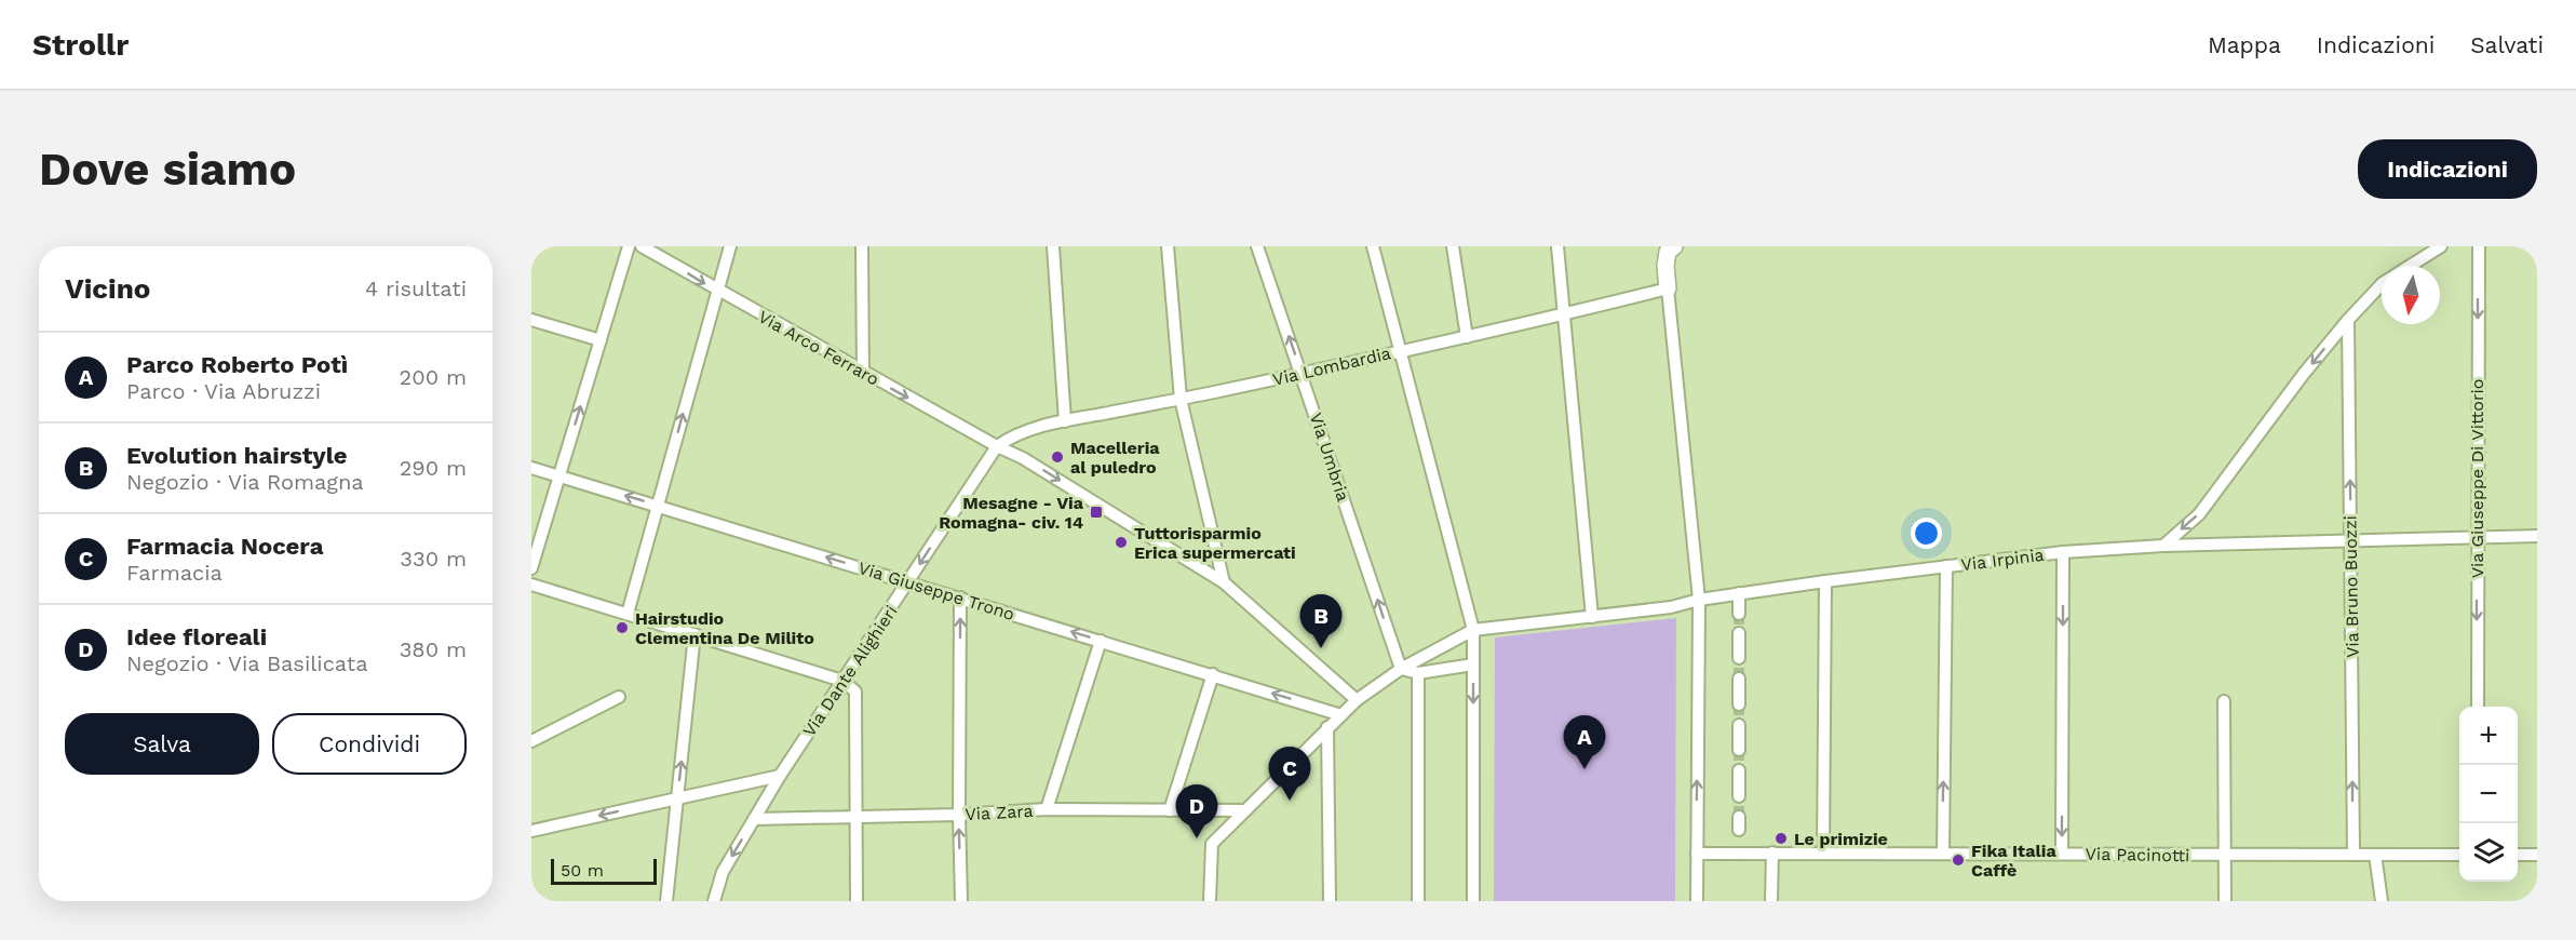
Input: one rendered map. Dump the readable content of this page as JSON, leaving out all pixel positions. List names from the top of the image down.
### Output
{
  "streets": {
    "street": [
      "Via Arco Ferraro",
      "Via Lombardia",
      "Via Umbria",
      "Via Giuseppe Di Vittorio",
      "Via Irpinia",
      "Via Bruno Buozzi",
      "Via Giuseppe Trono",
      "Via Dante Alighieri",
      "Via Zara",
      "Via Pacinotti"
    ]
  },
  "crossings": [
    ["Via Arco Ferraro", "Via Lombardia"],
    ["Via Arco Ferraro", "Via Dante Alighieri"],
    ["Via Lombardia", "Via Umbria"],
    ["Via Lombardia", "Via Dante Alighieri"],
    ["Via Giuseppe Di Vittorio", "Via Irpinia"],
    ["Via Irpinia", "Via Bruno Buozzi"],
    ["Via Bruno Buozzi", "Via Pacinotti"],
    ["Via Giuseppe Trono", "Via Dante Alighieri"],
    ["Via Dante Alighieri", "Via Zara"]
  ],
  "one_way": [
    "Via Arco Ferraro",
    "Via Giuseppe Di Vittorio",
    "Via Bruno Buozzi",
    "Via Giuseppe Trono"
  ],
  "places": {
    "other": [
      "Macelleria al puledro",
      "Tuttorisparmio Erica supermercati",
      "Hairstudio Clementina De Milito",
      "Le primizie",
      "Fika Italia Caffè"
    ],
    "transit": ["Mesagne - Via Romagna- civ. 14"]
  },
  "scale_bar": "50 m",
  "north": "bottom",
  "page": {
    "header": "Strollr",
    "nav": ["Mappa", "Indicazioni", "Salvati"],
    "buttons": [
      "Indicazioni",
      ["Salva", "Condividi"]
    ],
    "title": "Dove siamo",
    "heading": ["Vicino", "4 risultati"],
    "list": [
      {
        "mark": "A",
        "name": "Parco Roberto Potì",
        "note": "Parco · Via Abruzzi",
        "value": "200 m"
      },
      {
        "mark": "B",
        "name": "Evolution hairstyle",
        "note": "Negozio · Via Romagna",
        "value": "290 m"
      },
      {
        "mark": "C",
        "name": "Farmacia Nocera",
        "note": "Farmacia",
        "value": "330 m"
      },
      {
        "mark": "D",
        "name": "Idee floreali",
        "note": "Negozio · Via Basilicata",
        "value": "380 m"
      }
    ],
    "pins": [
      "B",
      "A",
      "C",
      "D"
    ],
    "map_buttons": ["+", "−"],
    "scale": "50 m"
  }
}
